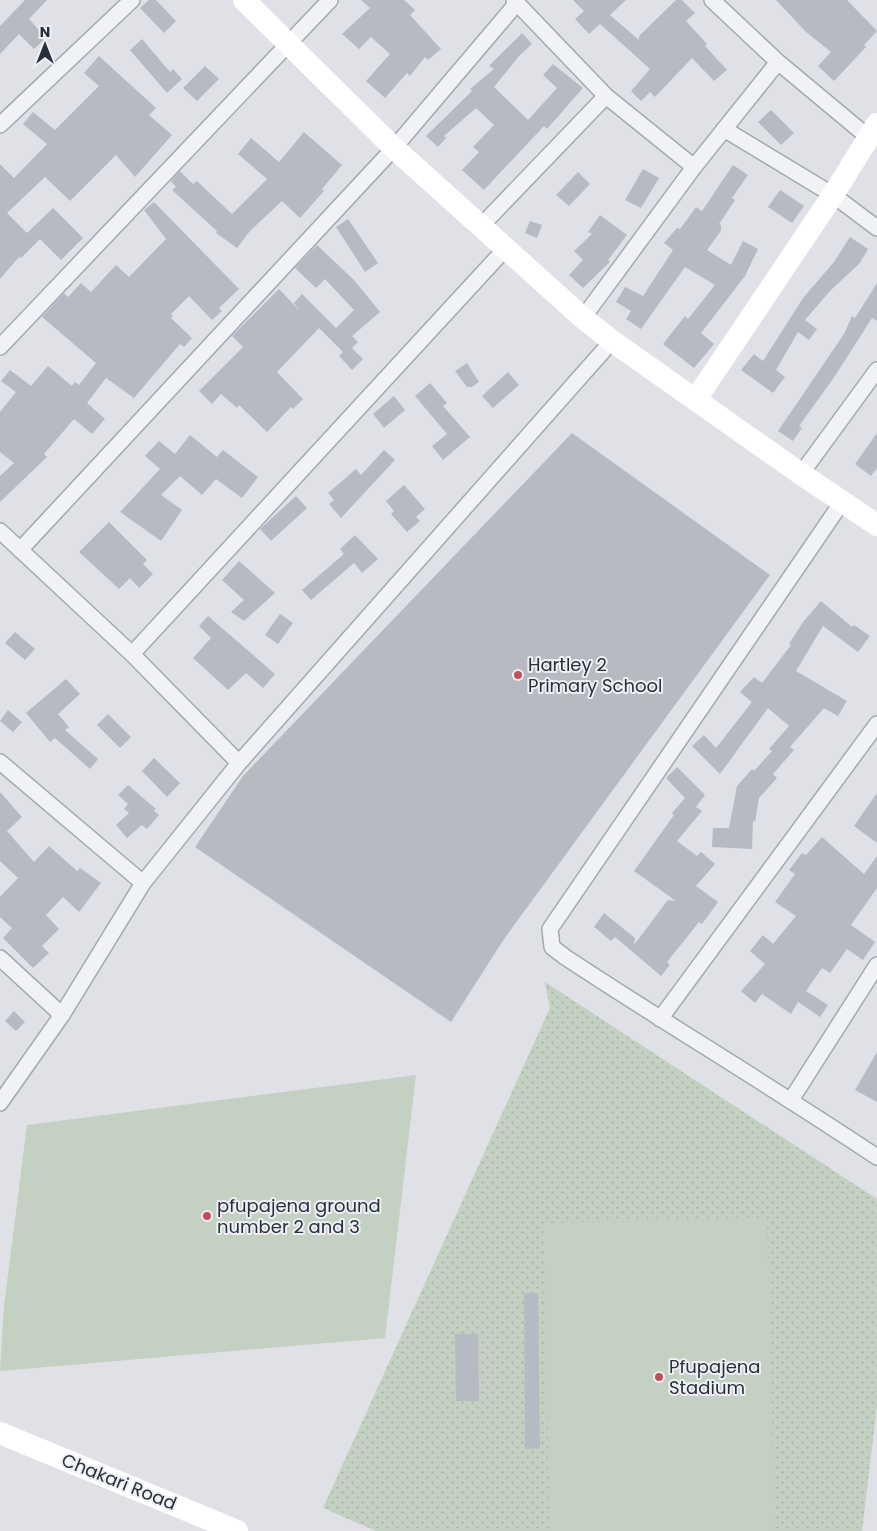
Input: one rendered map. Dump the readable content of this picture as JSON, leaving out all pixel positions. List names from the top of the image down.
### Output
{
  "streets": {
    "street": ["Chakari Road"]
  },
  "places": ["Hartley 2 Primary School", "pfupajena ground number 2 and 3", "Pfupajena Stadium"],
  "north": "top"
}
